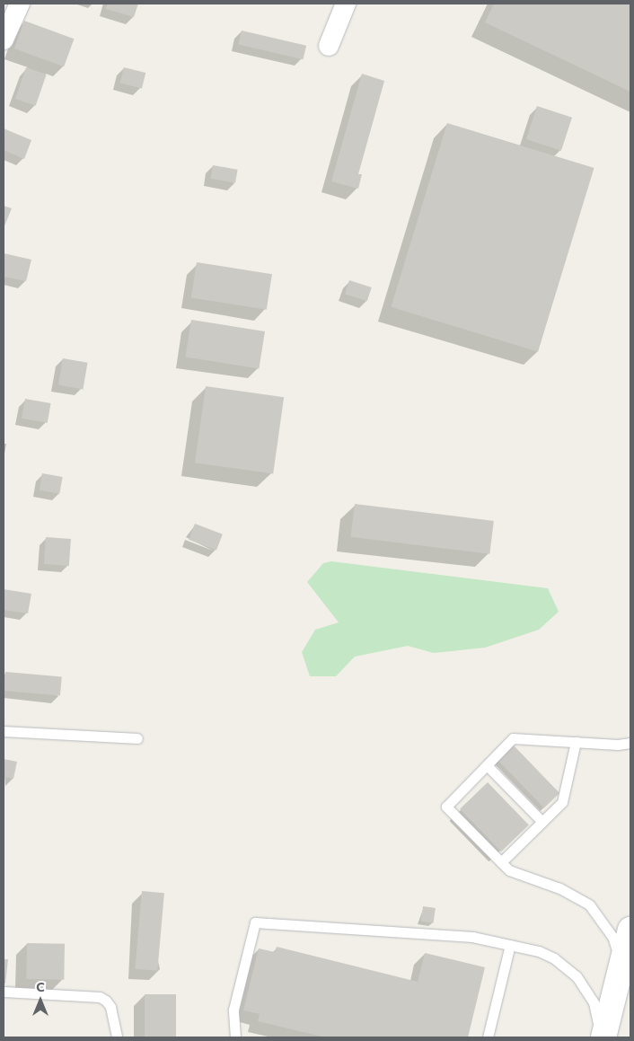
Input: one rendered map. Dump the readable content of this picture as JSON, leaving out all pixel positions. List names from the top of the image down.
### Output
{
  "north": "top"
}
